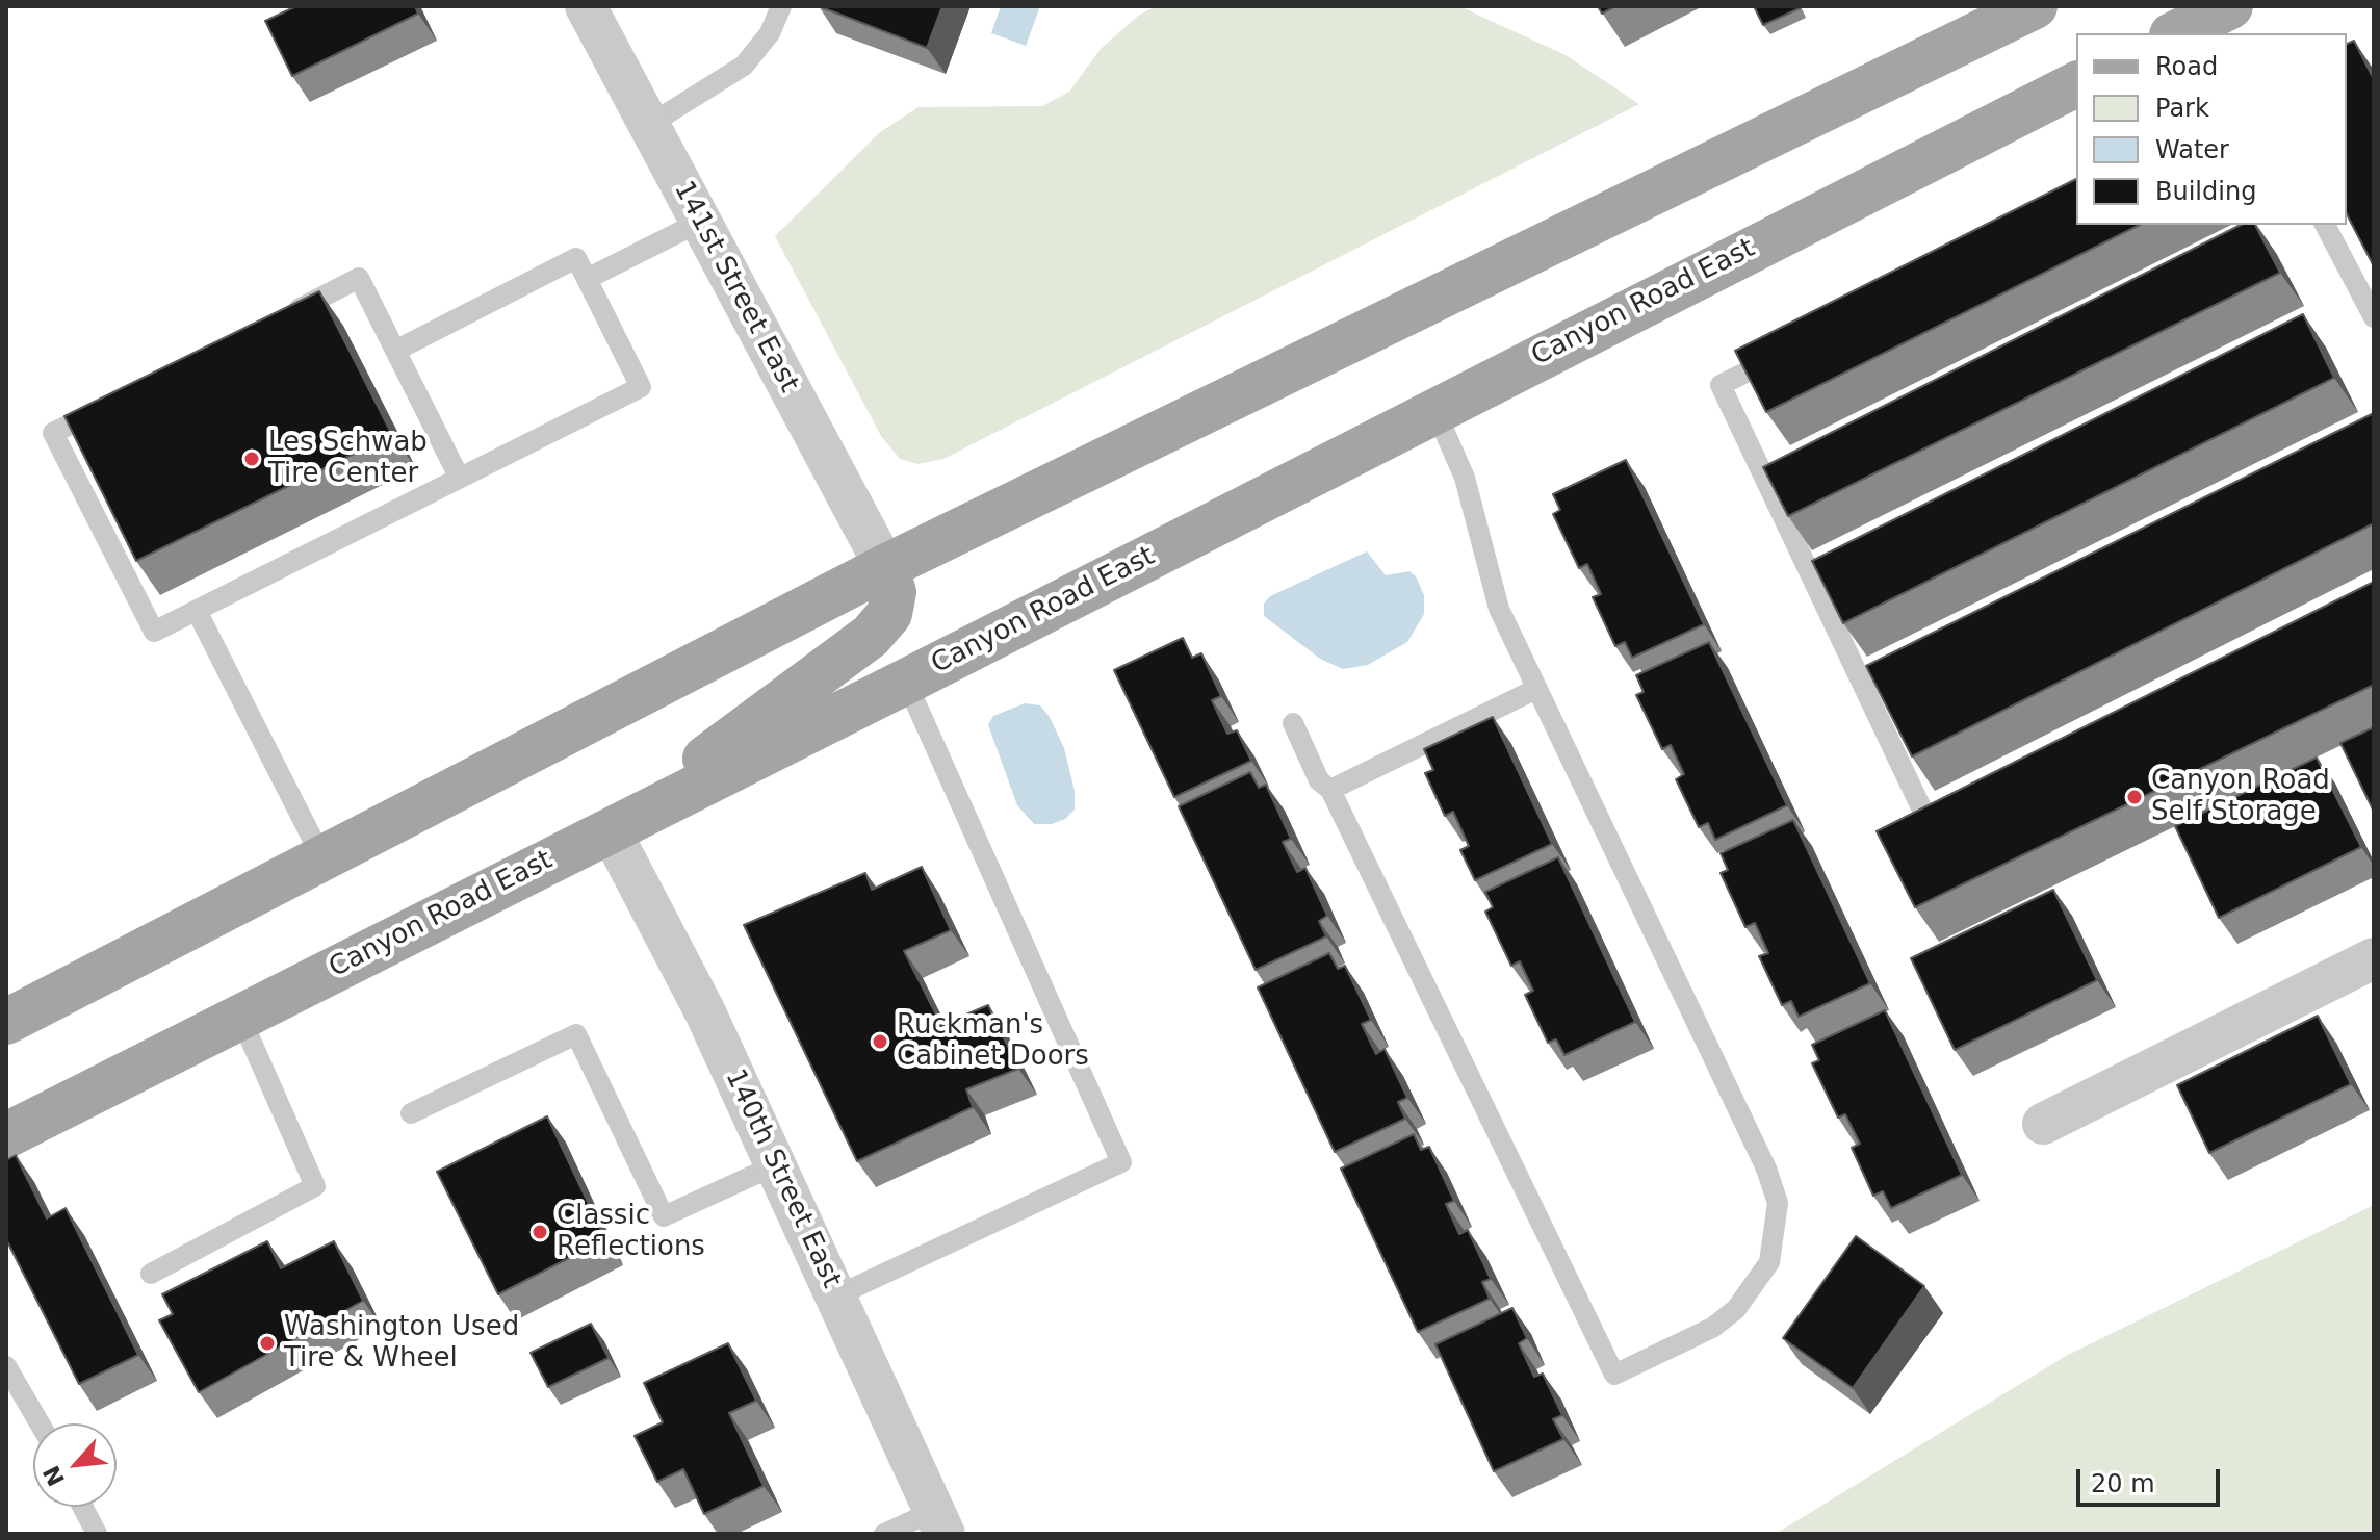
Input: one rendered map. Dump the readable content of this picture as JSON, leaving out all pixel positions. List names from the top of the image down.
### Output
{
  "streets": {
    "main road": ["Canyon Road East"],
    "street": ["141st Street East", "140th Street East"]
  },
  "crossings": [
    ["Canyon Road East", "140th Street East"]
  ],
  "places": [
    "Les Schwab Tire Center",
    "Canyon Road Self Storage",
    "Ruckman's Cabinet Doors",
    "Classic Reflections",
    "Washington Used Tire & Wheel"
  ],
  "legend": [
    "Road",
    "Park",
    "Water",
    "Building"
  ],
  "scale_bar": "20 m",
  "north": "bottom left"
}
